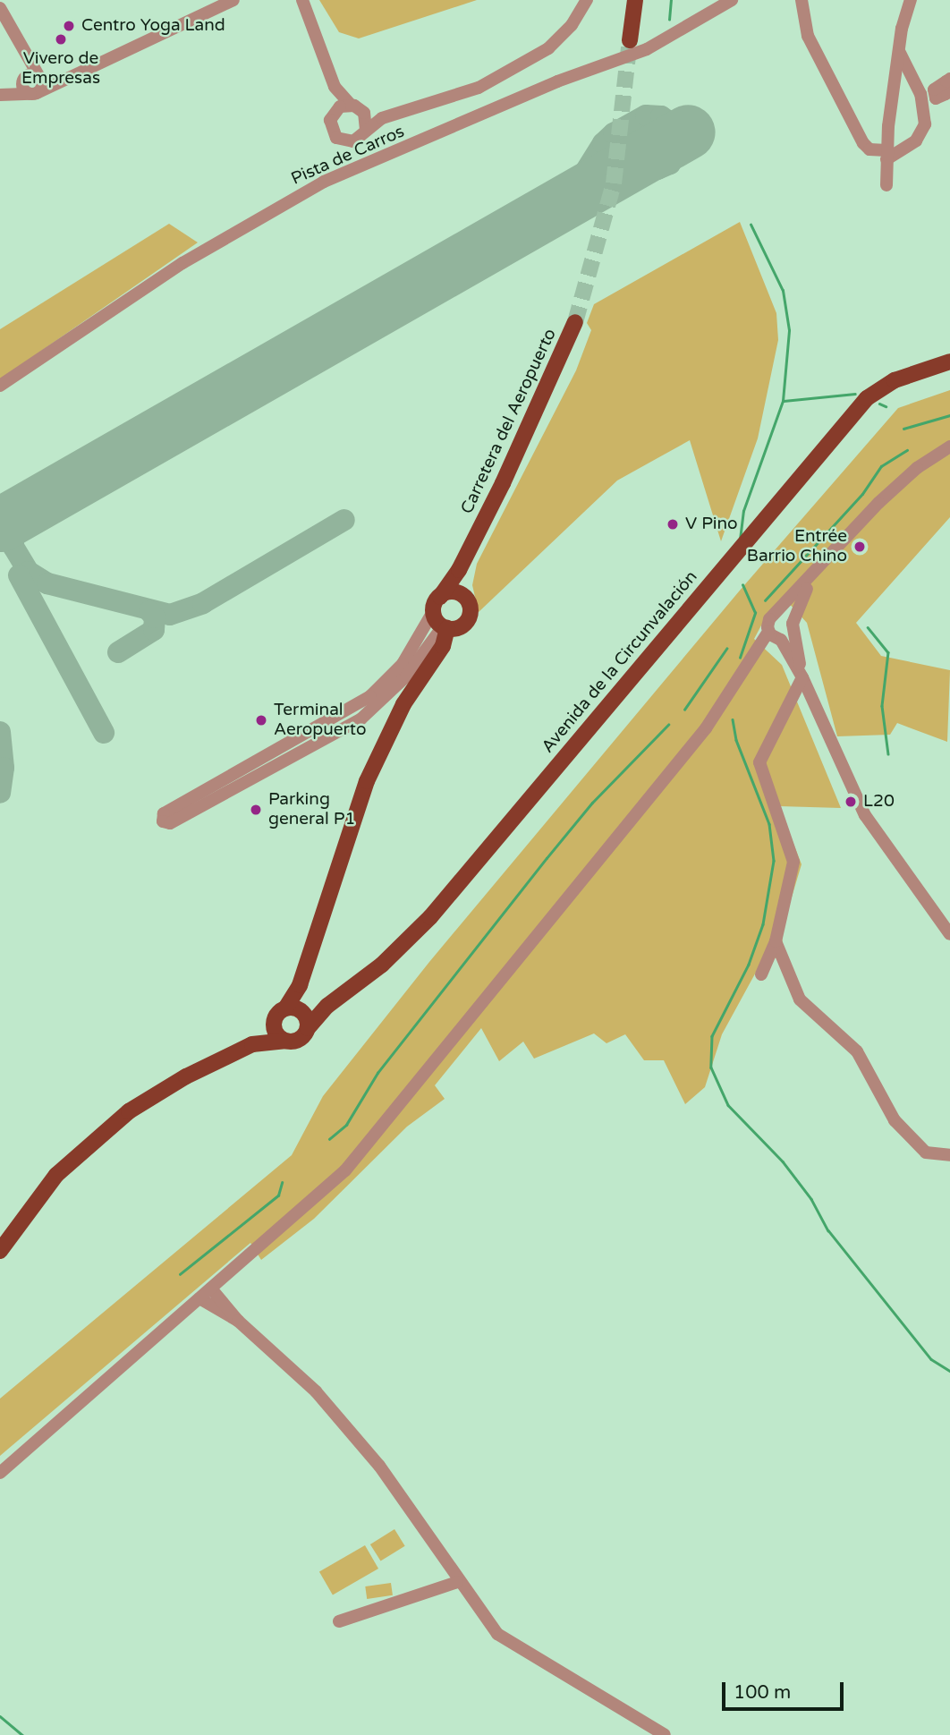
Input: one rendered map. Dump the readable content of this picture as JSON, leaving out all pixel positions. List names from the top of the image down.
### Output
{
  "streets": {
    "main road": ["Carretera del Aeropuerto", "Avenida de la Circunvalación"],
    "street": ["Pista de Carros"]
  },
  "places": [
    "Centro Yoga Land",
    "Vivero de Empresas",
    "V Pino",
    "Entrée Barrio Chino",
    "Terminal Aeropuerto",
    "L20",
    "Parking general P1"
  ],
  "scale_bar": "100 m"
}
